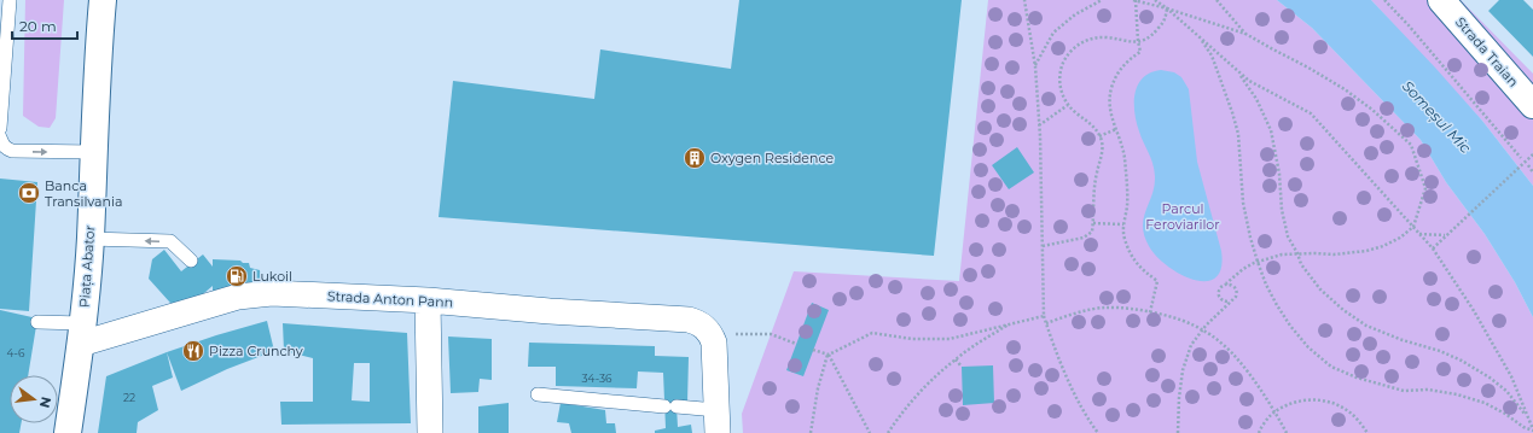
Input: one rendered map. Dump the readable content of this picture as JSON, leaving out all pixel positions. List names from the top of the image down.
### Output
{
  "streets": {
    "main road": ["Strada Traian", "Piața Abator"],
    "street": ["Strada Anton Pann"]
  },
  "crossings": [
    ["Piața Abator", "Strada Anton Pann"]
  ],
  "water": ["Someșul Mic"],
  "parks": ["Parcul Feroviarilor"],
  "places": {
    "building": ["Oxygen Residence"],
    "bank": ["Banca Transilvania"],
    "fuel station": ["Lukoil"],
    "restaurant": ["Pizza Crunchy"]
  },
  "house_numbers": ["4-6", "34-36", "22"],
  "scale_bar": "20 m",
  "north": "right"
}
